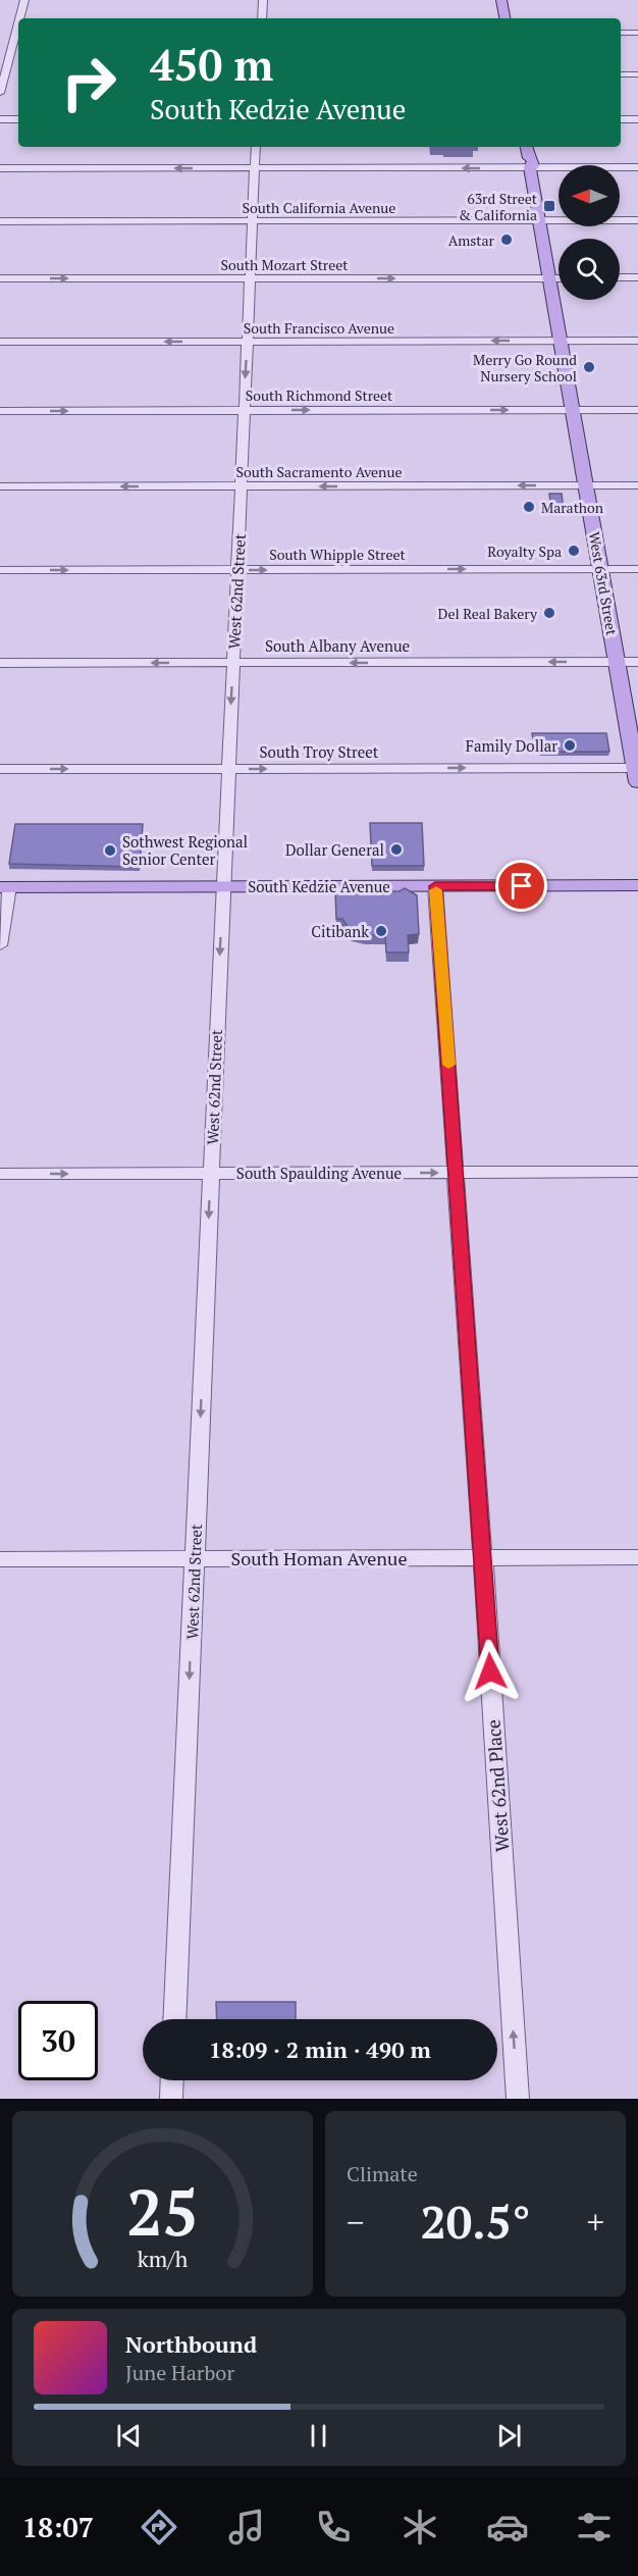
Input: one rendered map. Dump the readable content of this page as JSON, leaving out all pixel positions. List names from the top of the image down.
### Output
{
  "streets": {
    "main road": ["West 63rd Street", "South Kedzie Avenue"],
    "street": [
      "South California Avenue",
      "South Mozart Street",
      "South Francisco Avenue",
      "South Richmond Street",
      "South Sacramento Avenue",
      "South Whipple Street",
      "West 62nd Street",
      "South Albany Avenue",
      "South Troy Street",
      "South Spaulding Avenue",
      "South Homan Avenue",
      "West 62nd Place"
    ]
  },
  "crossings": [
    ["South California Avenue", "West 63rd Street"],
    ["South California Avenue", "West 62nd Street"],
    ["South Mozart Street", "West 63rd Street"],
    ["South Mozart Street", "West 62nd Street"],
    ["South Francisco Avenue", "West 63rd Street"],
    ["South Francisco Avenue", "West 62nd Street"],
    ["South Richmond Street", "West 63rd Street"],
    ["South Richmond Street", "West 62nd Street"],
    ["South Sacramento Avenue", "West 63rd Street"],
    ["South Sacramento Avenue", "West 62nd Street"],
    ["South Whipple Street", "West 63rd Street"],
    ["South Whipple Street", "West 62nd Street"],
    ["West 63rd Street", "South Albany Avenue"],
    ["West 63rd Street", "South Troy Street"],
    ["West 62nd Street", "South Albany Avenue"],
    ["West 62nd Street", "South Troy Street"],
    ["West 62nd Street", "South Kedzie Avenue"],
    ["West 62nd Street", "South Spaulding Avenue"],
    ["West 62nd Street", "South Homan Avenue"],
    ["South Kedzie Avenue", "West 62nd Place"],
    ["South Spaulding Avenue", "West 62nd Place"],
    ["South Homan Avenue", "West 62nd Place"]
  ],
  "one_way": [
    "South Francisco Avenue",
    "South Richmond Street",
    "South Sacramento Avenue",
    "South Whipple Street",
    "West 62nd Street",
    "South Albany Avenue",
    "South Troy Street",
    "South Spaulding Avenue",
    "West 62nd Place"
  ],
  "places": {
    "transit": ["63rd Street & California"],
    "other": [
      "Amstar",
      "Merry Go Round Nursery School",
      "Marathon",
      "Royalty Spa",
      "Del Real Bakery",
      "Family Dollar",
      "Dollar General",
      "Sothwest Regional Senior Center",
      "Citibank"
    ]
  },
  "north": "left",
  "page": {
    "turn": ["450 m", "South Kedzie Avenue"],
    "limit": "30",
    "trip": "18:09 · 2 min · 490 m",
    "tile": "Climate",
    "heat": ["−", "20.5°", "+"],
    "song": ["Northbound", "June Harbor"],
    "tabs": "18:07",
    "gauge": ["25", "km/h"]
  }
}
